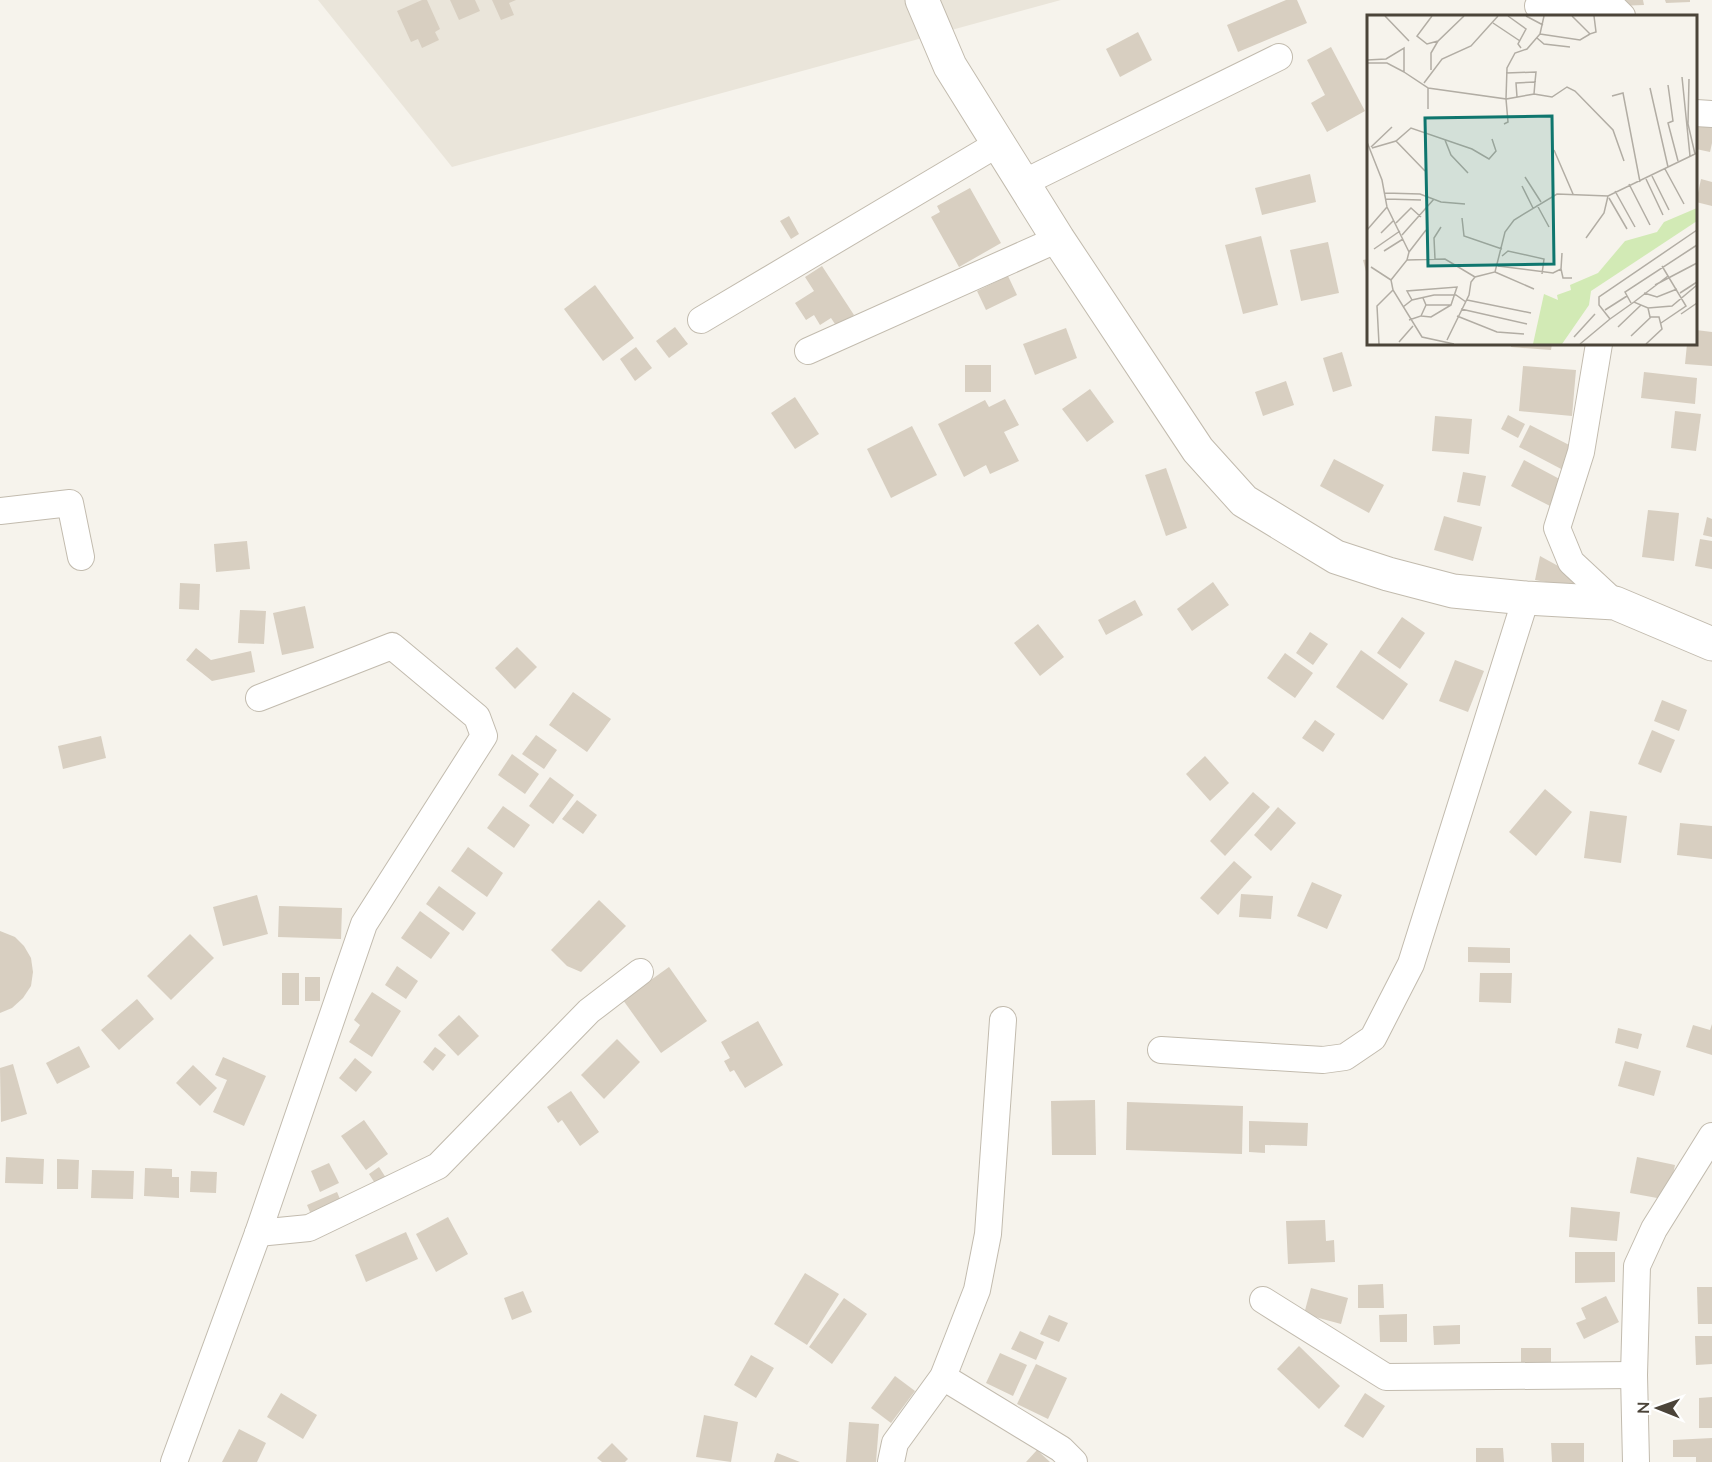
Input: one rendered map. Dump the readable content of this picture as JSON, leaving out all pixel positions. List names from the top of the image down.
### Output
{
  "north": "left"
}
